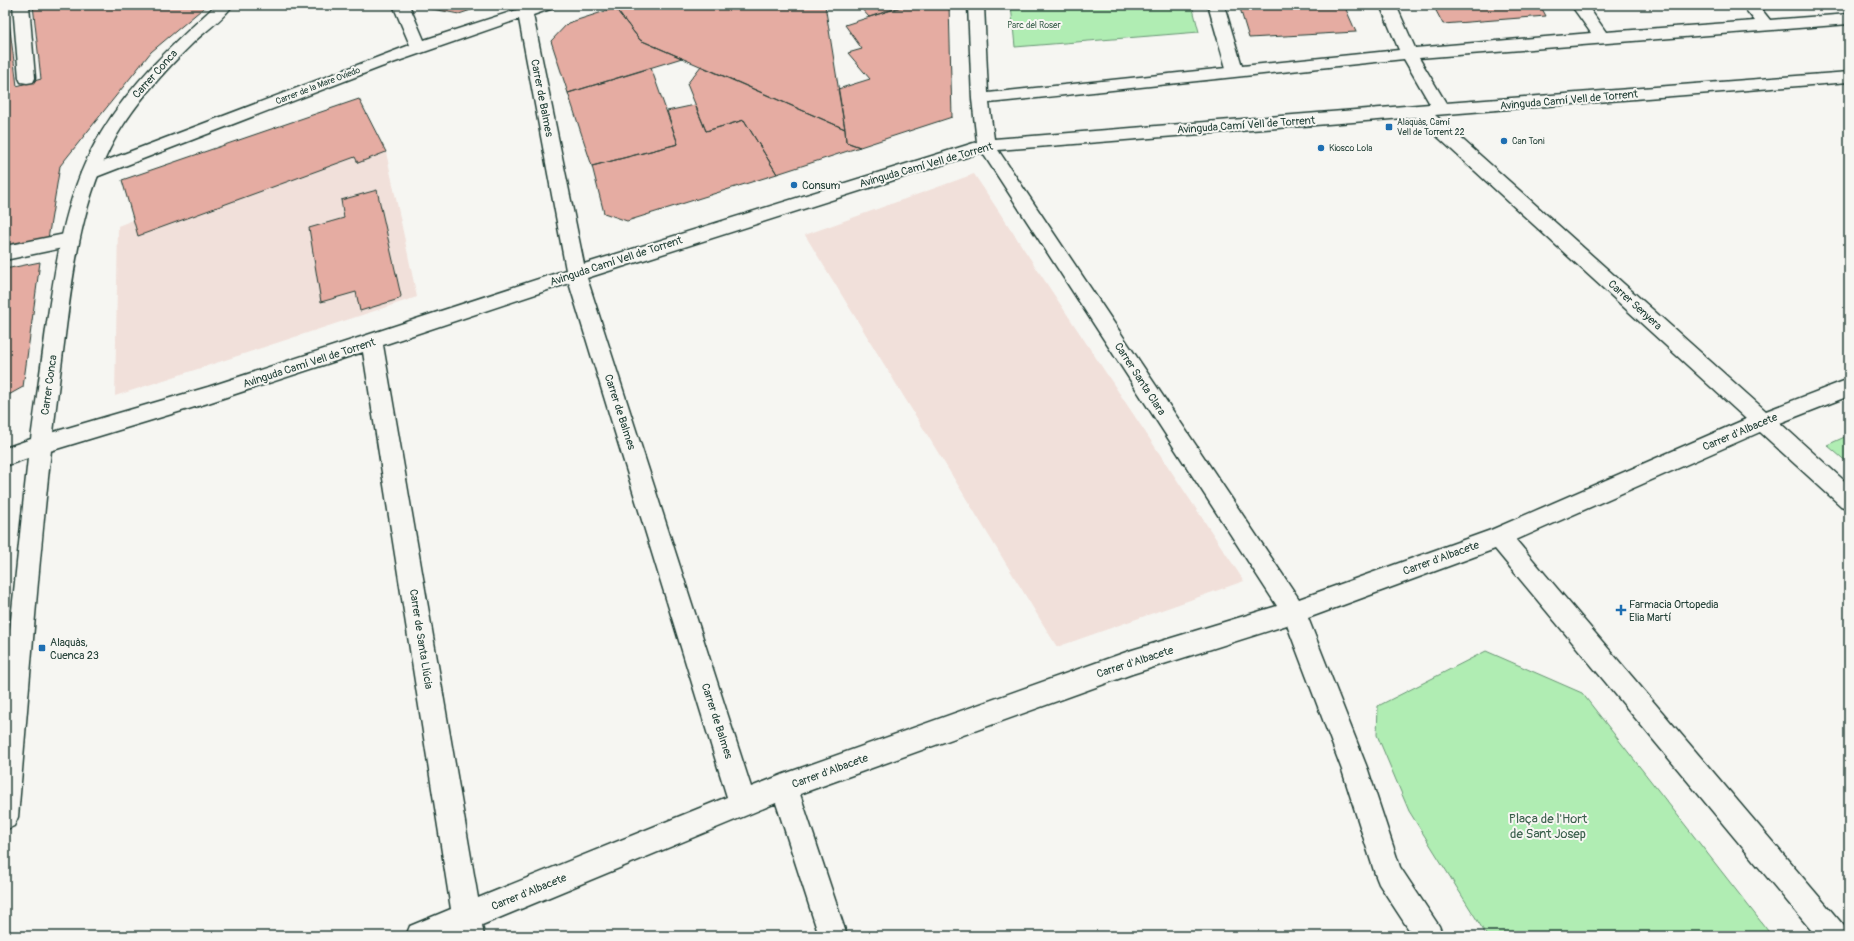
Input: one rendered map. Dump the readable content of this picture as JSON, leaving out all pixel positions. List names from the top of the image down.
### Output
{
  "streets": {
    "street": [
      "Carrer Conca",
      "Carrer de la Mare Oviedo",
      "Carrer de Balmes",
      "Avinguda Camí Vell de Torrent",
      "Carrer Senyera",
      "Carrer Santa Clara",
      "Carrer d'Albacete",
      "Carrer de Santa Llúcia"
    ]
  },
  "crossings": [
    ["Carrer Conca", "Carrer de la Mare Oviedo"],
    ["Carrer Conca", "Avinguda Camí Vell de Torrent"],
    ["Carrer de la Mare Oviedo", "Carrer de Balmes"],
    ["Carrer de Balmes", "Avinguda Camí Vell de Torrent"],
    ["Carrer de Balmes", "Carrer d'Albacete"],
    ["Avinguda Camí Vell de Torrent", "Carrer Senyera"],
    ["Avinguda Camí Vell de Torrent", "Carrer Santa Clara"],
    ["Avinguda Camí Vell de Torrent", "Carrer de Santa Llúcia"],
    ["Carrer Senyera", "Carrer d'Albacete"],
    ["Carrer Santa Clara", "Carrer d'Albacete"],
    ["Carrer d'Albacete", "Carrer de Santa Llúcia"]
  ],
  "parks": ["Parc del Roser", "Plaça de l'Hort de Sant Josep"],
  "places": {
    "transit": ["Alaquàs, Camí Vell de Torrent 22", "Alaquàs, Cuenca 23"],
    "other": ["Can Toni", "Kiosco Lola", "Consum"],
    "health": ["Farmacia Ortopedia Elia Martí"]
  }
}
